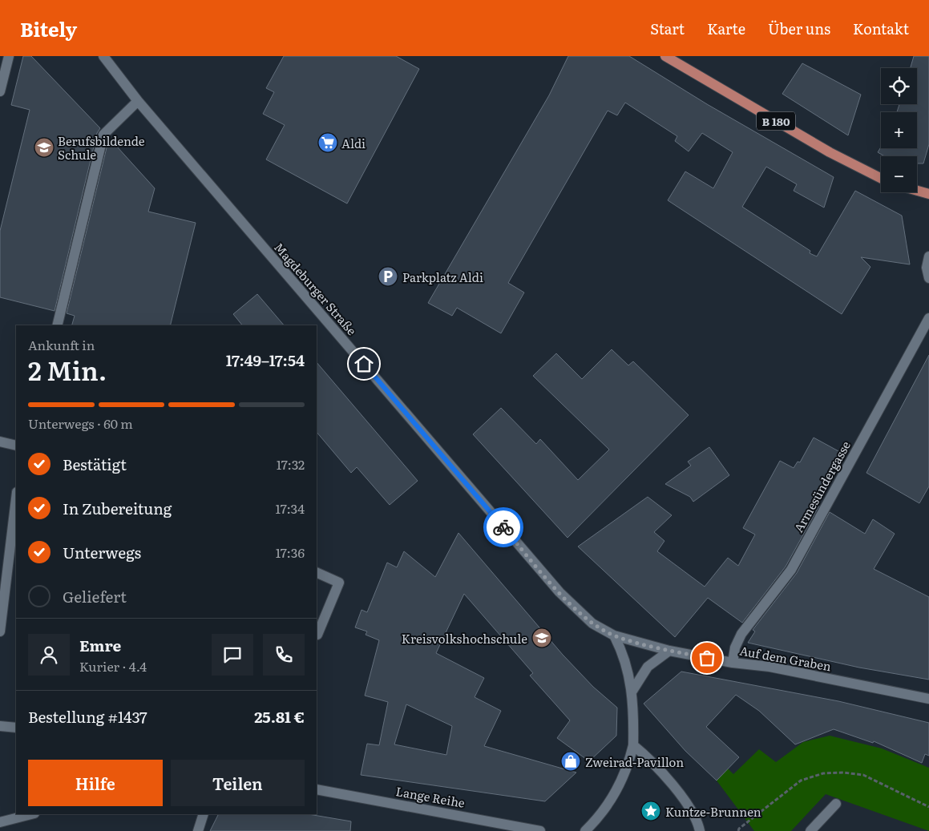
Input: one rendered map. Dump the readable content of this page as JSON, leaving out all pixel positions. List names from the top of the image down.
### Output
{
  "streets": {
    "main road": ["B 180"],
    "street": [
      "Magdeburger Straße",
      "Armesündergasse",
      "Auf dem Graben",
      "Lange Reihe"
    ]
  },
  "crossings": [
    ["Magdeburger Straße", "Auf dem Graben"],
    ["Armesündergasse", "Auf dem Graben"]
  ],
  "places": {
    "supermarket": ["Aldi"],
    "school or university": ["Berufsbildende Schule", "Kreisvolkshochschule"],
    "parking": ["Parkplatz Aldi"],
    "shop": ["Zweirad-Pavillon"],
    "place": ["Kuntze-Brunnen"]
  },
  "page": {
    "header": "Bitely",
    "nav": [
      "Start",
      "Karte",
      "Über uns",
      "Kontakt"
    ],
    "map_buttons": ["+", "−"],
    "heading": ["2 Min.", "Ankunft in", "17:49–17:54"],
    "panel": [
      "Emre",
      "Kurier · 4.4",
      "Bestellung #1437",
      "25.81 €"
    ],
    "bar": "Unterwegs · 60 m",
    "list": [
      ["Bestätigt", "17:32"],
      ["In Zubereitung", "17:34"],
      ["Unterwegs", "17:36"],
      "Geliefert"
    ],
    "buttons": ["Hilfe", "Teilen"]
  }
}
